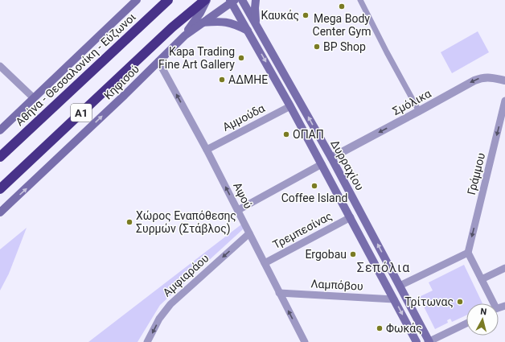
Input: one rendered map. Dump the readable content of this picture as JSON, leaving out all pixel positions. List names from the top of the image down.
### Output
{
  "streets": {
    "highway": ["Αθήνα - Θεσσαλονίκη - Εύζωνοι", "Α1"],
    "main road": ["Κηφισού", "Δυρραχίου"],
    "street": [
      "Σμόλικα",
      "Αμμούδα",
      "Γράμμου",
      "Αψού",
      "Τρεμπεσίνας",
      "Αμφιαράου",
      "Λαμπόβου"
    ]
  },
  "crossings": [
    ["Κηφισού", "Δυρραχίου"],
    ["Κηφισού", "Αψού"],
    ["Σμόλικα", "Δυρραχίου"],
    ["Αμμούδα", "Δυρραχίου"],
    ["Αμμούδα", "Αψού"],
    ["Δυρραχίου", "Τρεμπεσίνας"],
    ["Δυρραχίου", "Λαμπόβου"],
    ["Αψού", "Τρεμπεσίνας"],
    ["Αψού", "Αμφιαράου"],
    ["Αψού", "Λαμπόβου"]
  ],
  "one_way": [
    "Σμόλικα",
    "Γράμμου",
    "Αψού",
    "Αμφιαράου"
  ],
  "districts": ["Σεπόλια"],
  "places": [
    "Mega Body Center Gym",
    "Καυκάς",
    "BP Shop",
    "Kapa Trading Fine Art Gallery",
    "ΑΔΜΗΕ",
    "ΟΠΑΠ",
    "Coffee Island",
    "Χώρος Εναπόθεσης Συρμών (Στάβλος)",
    "Ergobau",
    "Τρίτωνας",
    "Φωκάς"
  ],
  "north": "top"
}
